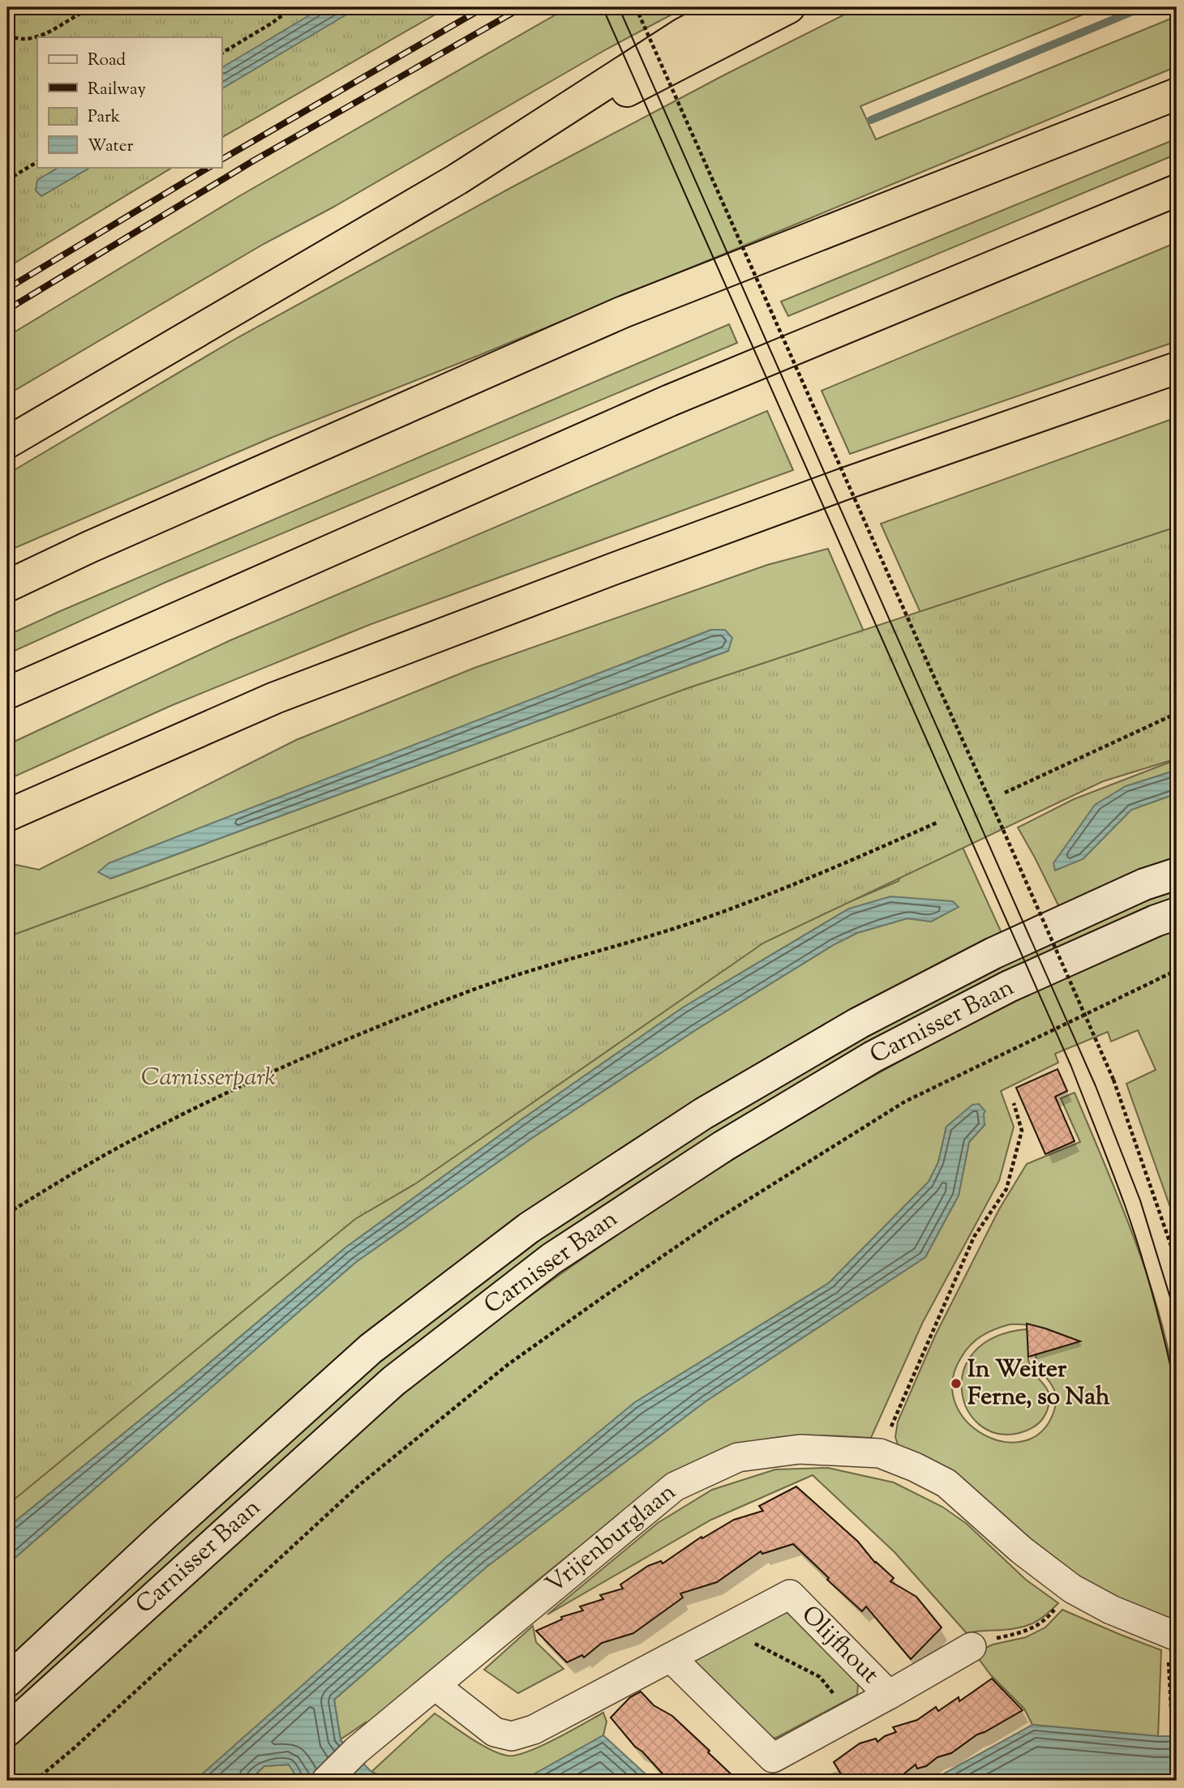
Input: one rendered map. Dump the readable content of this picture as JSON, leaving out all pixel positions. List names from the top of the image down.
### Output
{
  "streets": {
    "main road": ["Carnisser Baan"],
    "street": ["Vrijenburglaan", "Olijfhout"]
  },
  "crossings": [
    ["Vrijenburglaan", "Olijfhout"]
  ],
  "parks": ["Carnisserpark"],
  "places": ["In Weiter Ferne, so Nah"],
  "legend": [
    "Road",
    "Railway",
    "Park",
    "Water"
  ]
}
